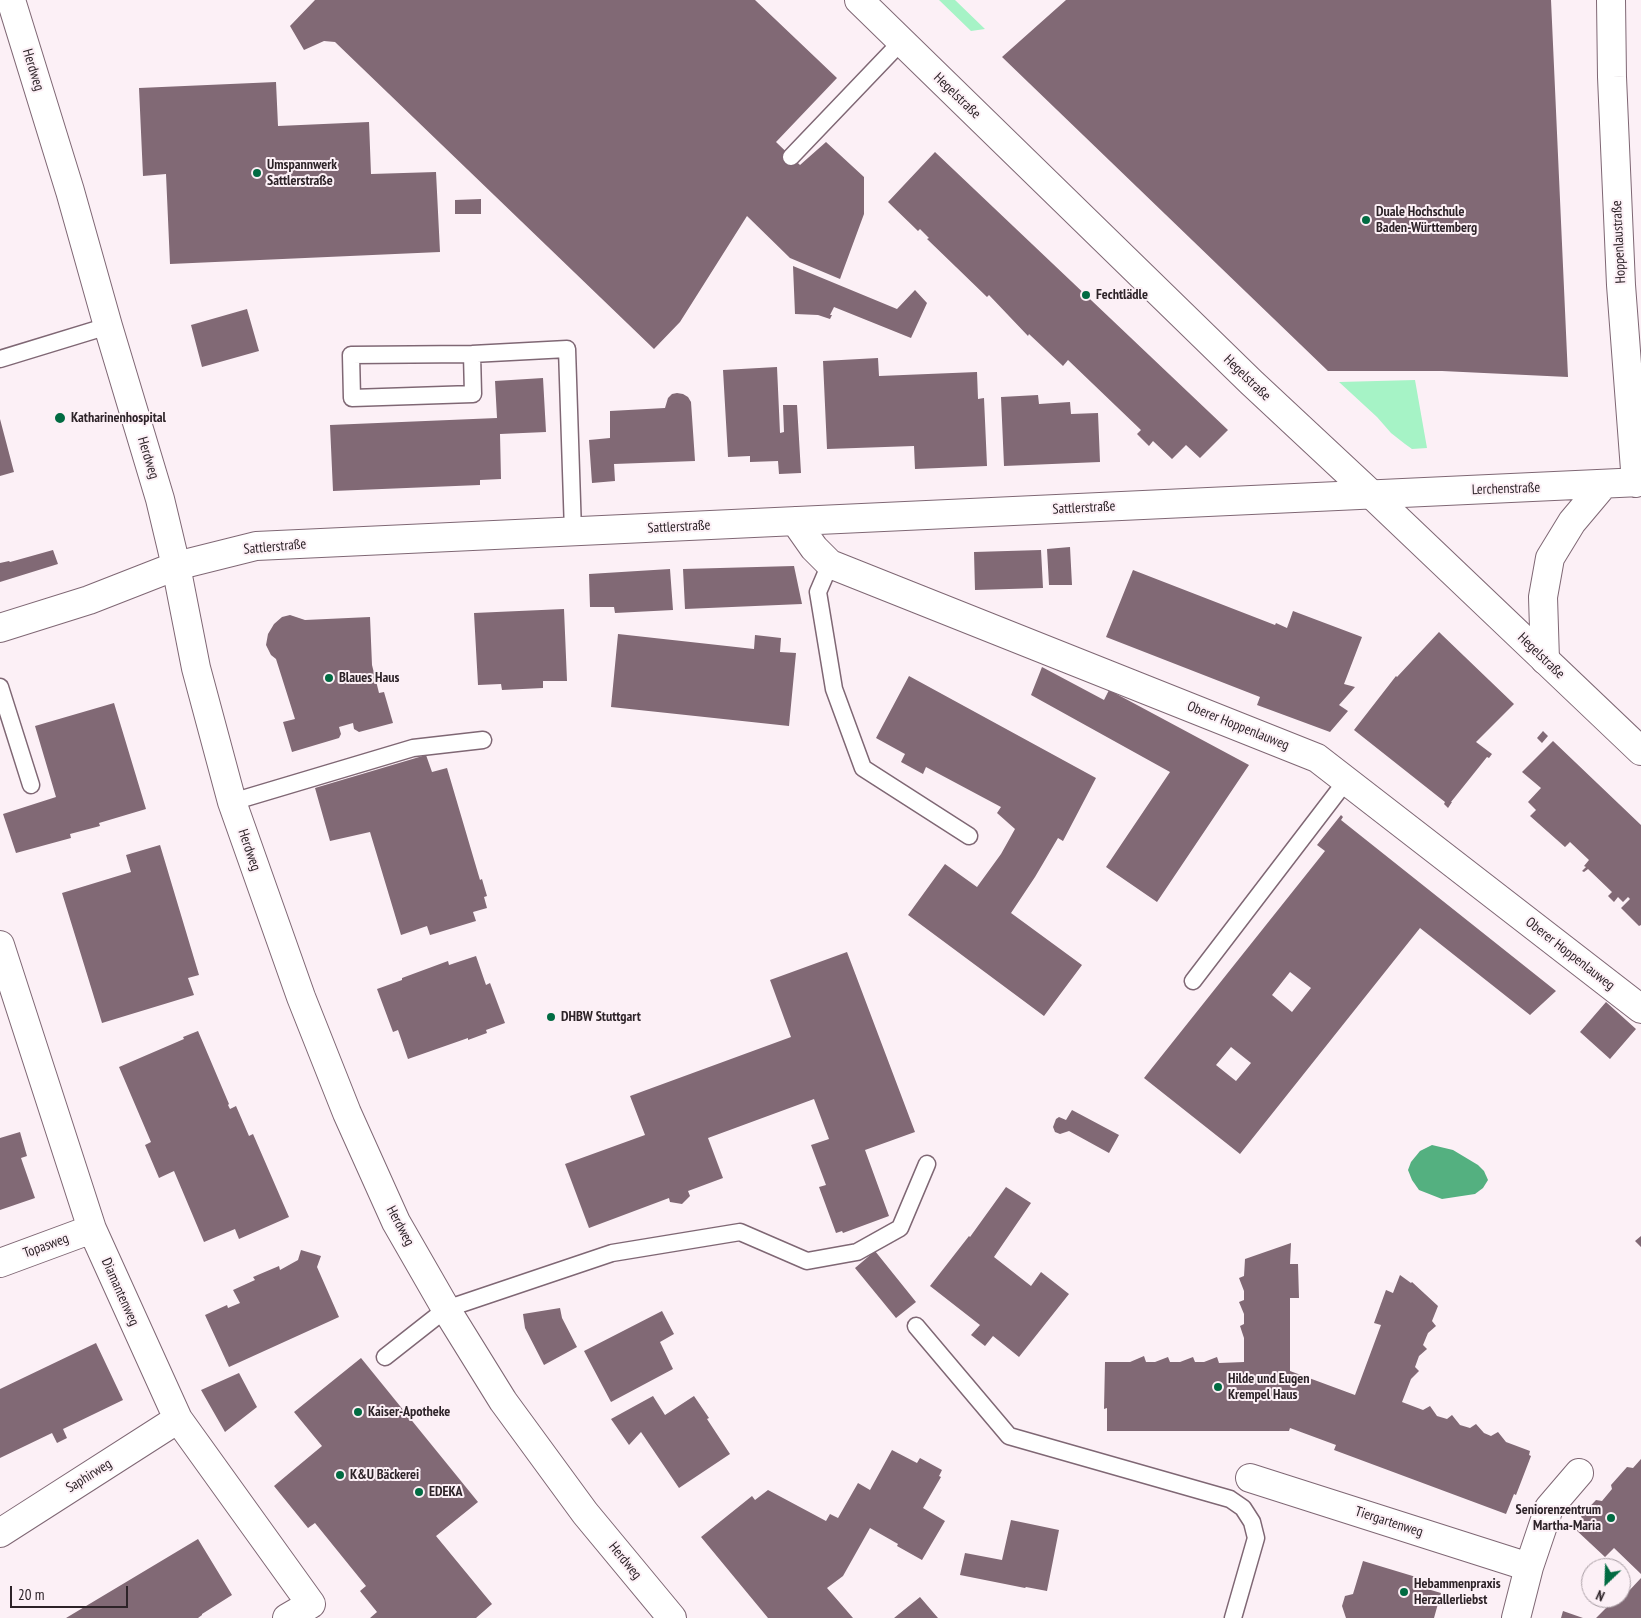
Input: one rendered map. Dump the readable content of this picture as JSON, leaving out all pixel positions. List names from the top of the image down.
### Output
{
  "streets": {
    "street": [
      "Herdweg",
      "Hegelstraße",
      "Hoppenlaustraße",
      "Lerchenstraße",
      "Sattlerstraße",
      "Oberer Hoppenlauweg",
      "Topasweg",
      "Diamantenweg",
      "Saphirweg",
      "Tiergartenweg"
    ]
  },
  "crossings": [
    ["Herdweg", "Sattlerstraße"],
    ["Hegelstraße", "Lerchenstraße"],
    ["Hegelstraße", "Sattlerstraße"],
    ["Hoppenlaustraße", "Lerchenstraße"],
    ["Lerchenstraße", "Sattlerstraße"],
    ["Sattlerstraße", "Oberer Hoppenlauweg"],
    ["Topasweg", "Diamantenweg"],
    ["Diamantenweg", "Saphirweg"]
  ],
  "places": [
    "Umspannwerk Sattlerstraße",
    "Duale Hochschule Baden-Württemberg",
    "Fechtlädle",
    "Katharinenhospital",
    "Blaues Haus",
    "DHBW Stuttgart",
    "Hilde und Eugen Krempel Haus",
    "Kaiser-Apotheke",
    "K&U Bäckerei",
    "EDEKA",
    "Seniorenzentrum Martha-Maria",
    "Hebammenpraxis Herzallerliebst"
  ],
  "scale_bar": "20 m",
  "north": "bottom left"
}
